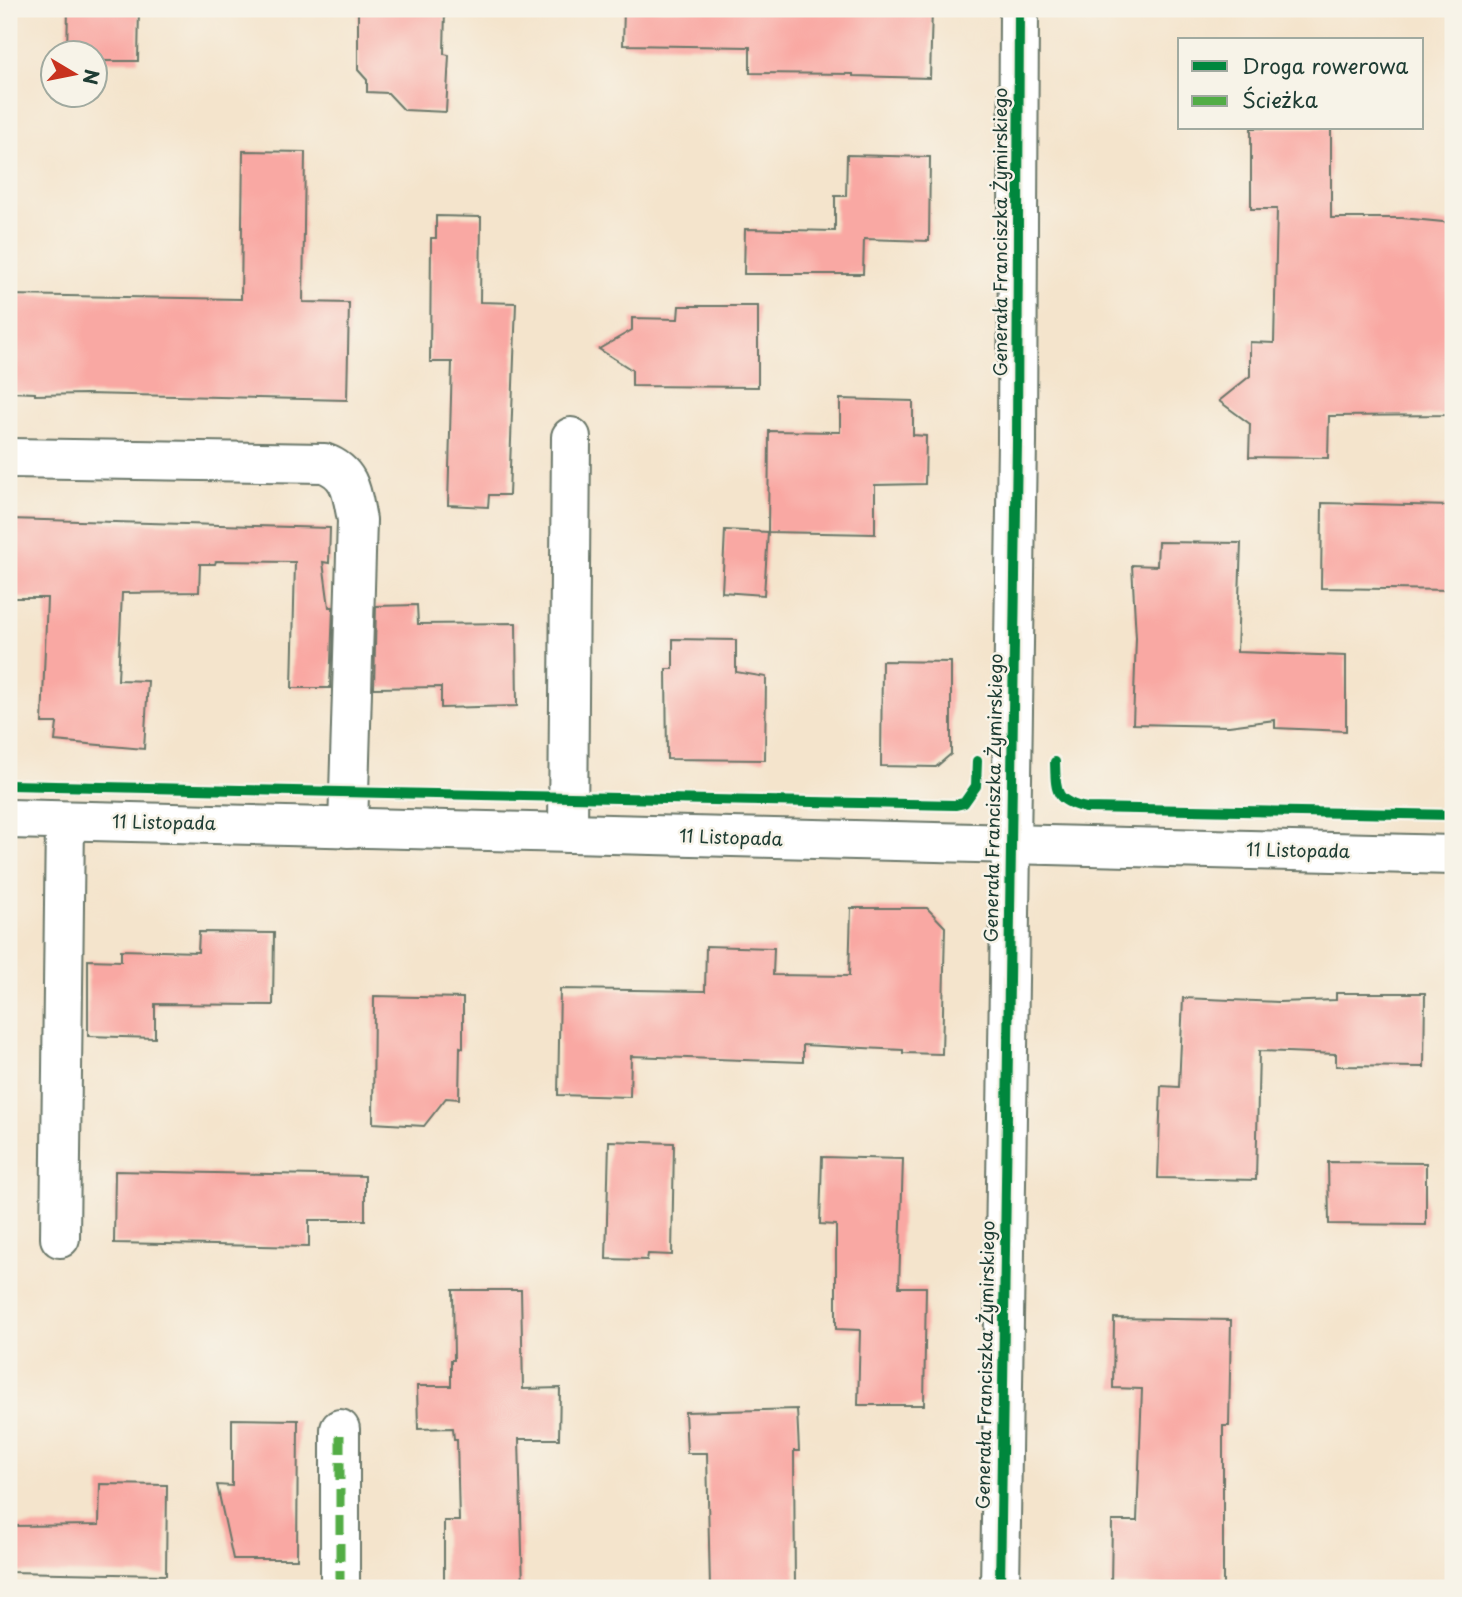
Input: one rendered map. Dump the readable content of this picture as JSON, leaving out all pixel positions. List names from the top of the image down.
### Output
{
  "streets": {
    "street": ["Generała Franciszka Żymirskiego", "11 Listopada"]
  },
  "crossings": [
    ["Generała Franciszka Żymirskiego", "11 Listopada"]
  ],
  "legend": ["Droga rowerowa", "Ścieżka"],
  "north": "right"
}
